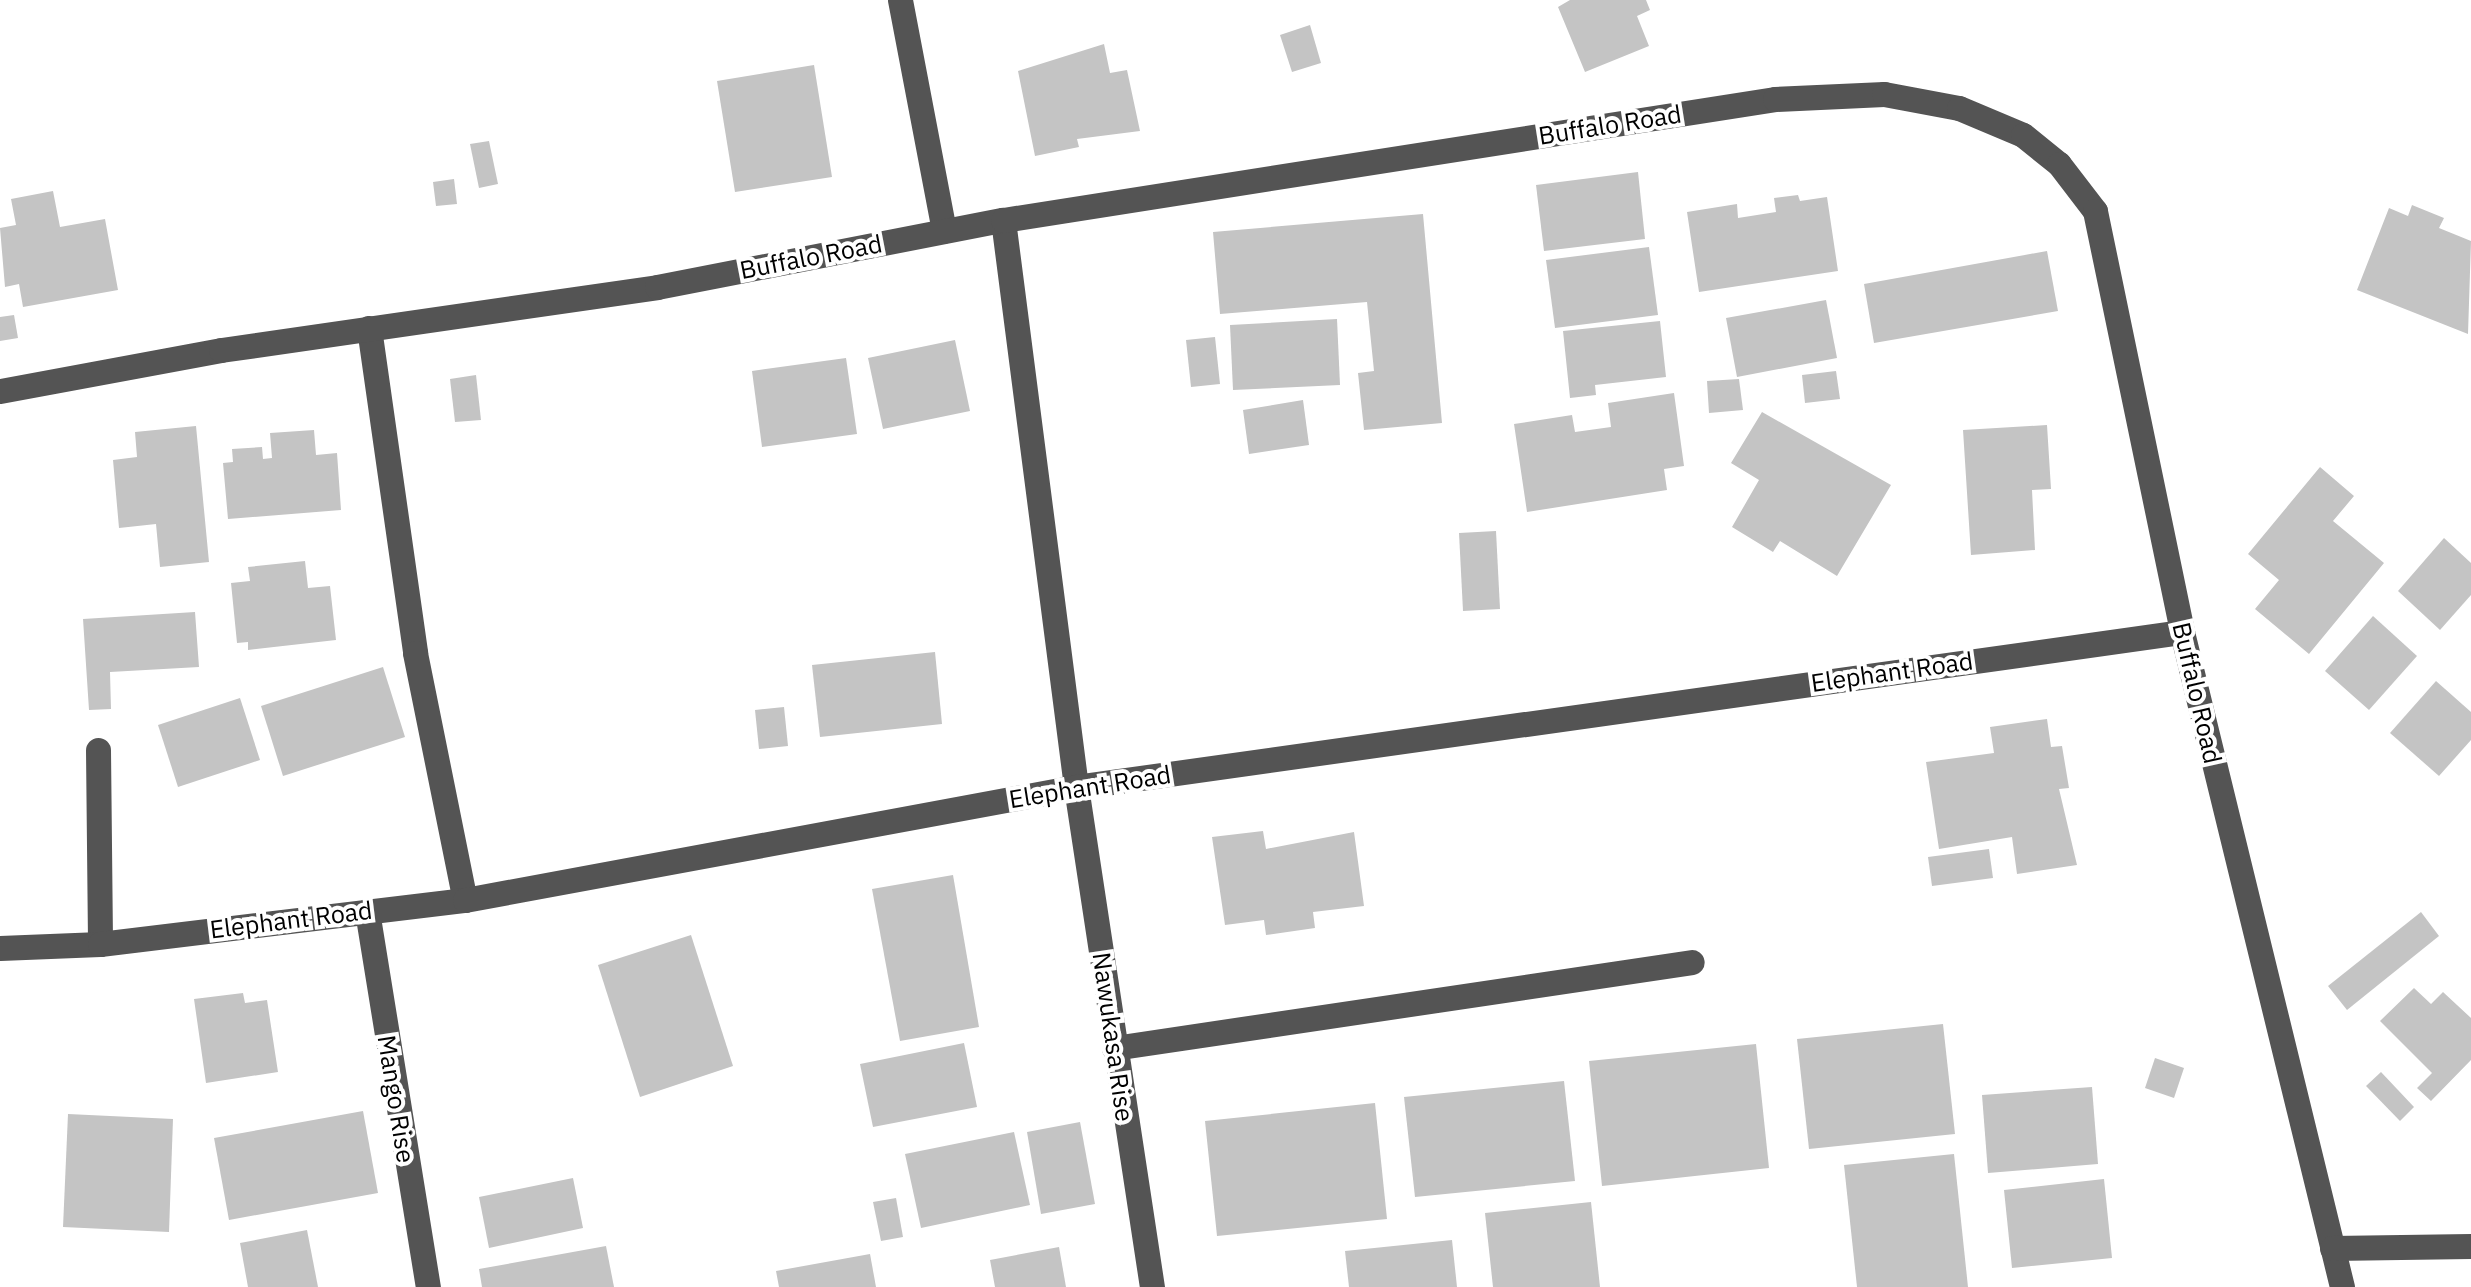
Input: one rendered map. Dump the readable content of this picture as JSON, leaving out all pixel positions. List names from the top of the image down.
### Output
{
  "streets": {
    "street": [
      "Buffalo Road",
      "Elephant Road",
      "Nawukasa Rise",
      "Mango Rise"
    ]
  },
  "crossings": [
    ["Buffalo Road", "Elephant Road"],
    ["Buffalo Road", "Nawukasa Rise"],
    ["Elephant Road", "Nawukasa Rise"],
    ["Elephant Road", "Mango Rise"]
  ]
}
